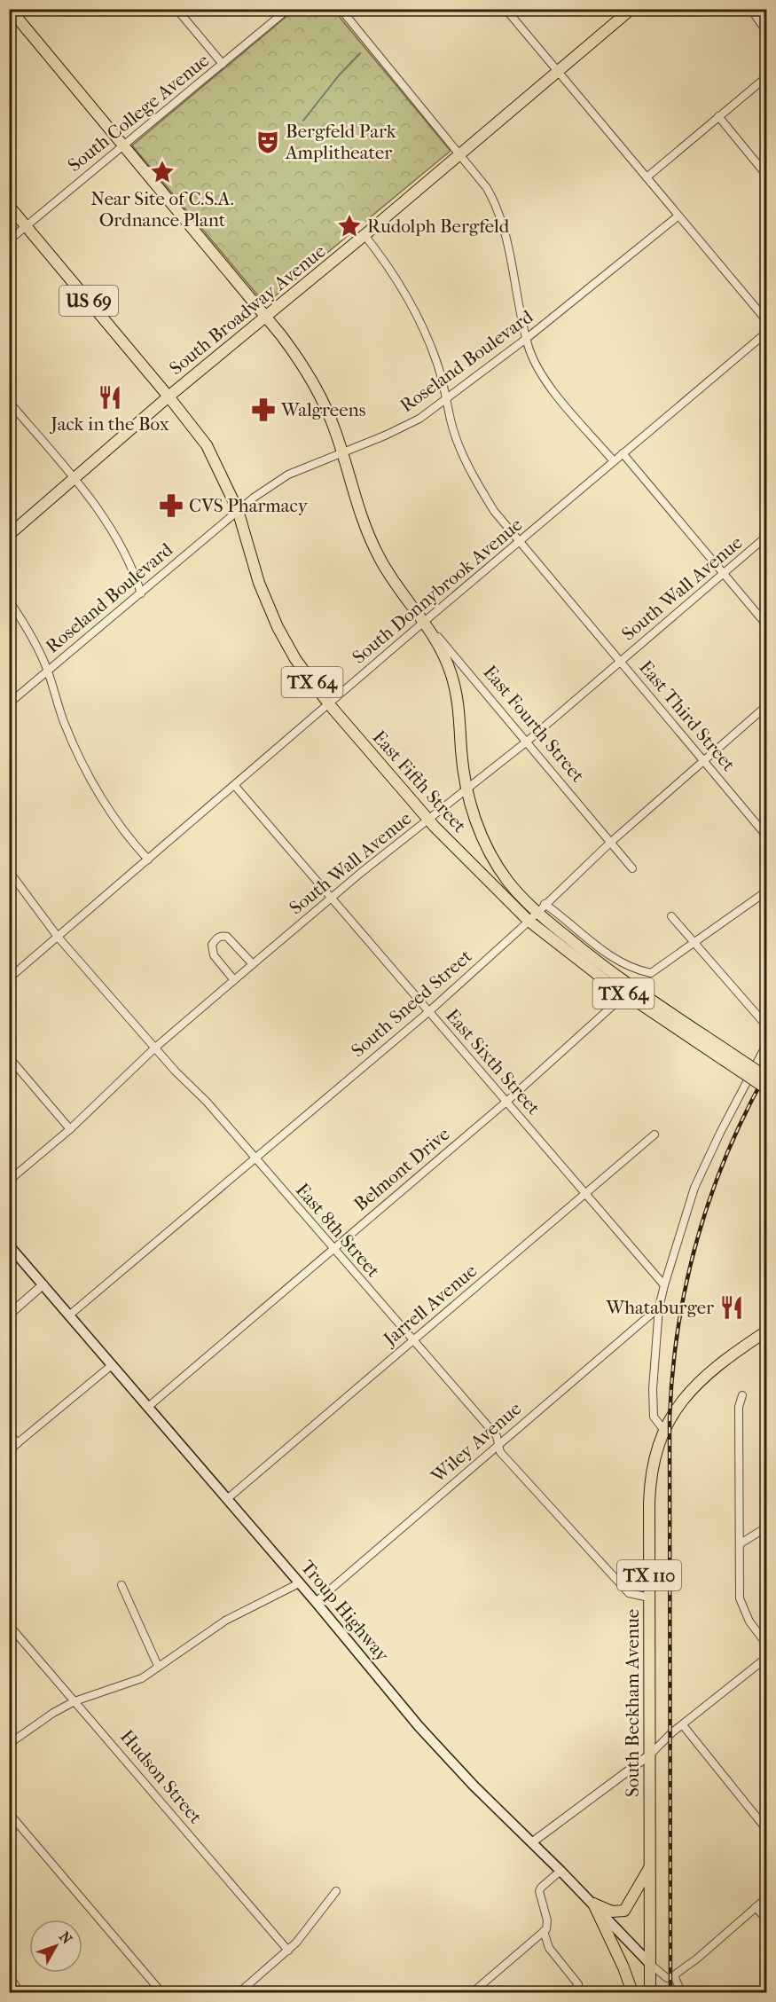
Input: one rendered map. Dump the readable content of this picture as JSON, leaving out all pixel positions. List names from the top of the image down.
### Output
{
  "streets": {
    "main road": [
      "US 69",
      "South Broadway Avenue",
      "TX 64",
      "East Fourth Street",
      "East Fifth Street",
      "TX 110",
      "Troup Highway",
      "South Beckham Avenue"
    ],
    "street": [
      "South College Avenue",
      "Roseland Boulevard",
      "South Wall Avenue",
      "South Donnybrook Avenue",
      "East Third Street",
      "South Sneed Street",
      "East Sixth Street",
      "Belmont Drive",
      "East 8th Street",
      "Jarrell Avenue",
      "Wiley Avenue",
      "Hudson Street"
    ]
  },
  "crossings": [
    ["South College Avenue", "US 69"],
    ["South College Avenue", "East Fourth Street"],
    ["US 69", "South Broadway Avenue"],
    ["US 69", "East Fifth Street"],
    ["South Broadway Avenue", "East Third Street"],
    ["South Broadway Avenue", "East Fourth Street"],
    ["South Broadway Avenue", "East Fifth Street"],
    ["Roseland Boulevard", "East Third Street"],
    ["Roseland Boulevard", "East Fourth Street"],
    ["Roseland Boulevard", "East Fifth Street"],
    ["South Wall Avenue", "East Third Street"],
    ["South Wall Avenue", "East Fourth Street"],
    ["South Wall Avenue", "East Fifth Street"],
    ["South Wall Avenue", "East Sixth Street"],
    ["South Wall Avenue", "East 8th Street"],
    ["South Donnybrook Avenue", "East Third Street"],
    ["South Donnybrook Avenue", "East Fourth Street"],
    ["South Donnybrook Avenue", "East Fifth Street"],
    ["South Donnybrook Avenue", "East Sixth Street"],
    ["South Donnybrook Avenue", "East 8th Street"],
    ["TX 64", "East Fifth Street"],
    ["East Third Street", "South Sneed Street"],
    ["East Fourth Street", "East Fifth Street"],
    ["East Fourth Street", "South Sneed Street"],
    ["East Fifth Street", "South Sneed Street"],
    ["East Fifth Street", "Belmont Drive"],
    ["South Sneed Street", "East Sixth Street"],
    ["South Sneed Street", "East 8th Street"],
    ["South Sneed Street", "Troup Highway"],
    ["East Sixth Street", "Belmont Drive"],
    ["East Sixth Street", "Jarrell Avenue"],
    ["Belmont Drive", "East 8th Street"],
    ["Belmont Drive", "Troup Highway"],
    ["East 8th Street", "Jarrell Avenue"],
    ["East 8th Street", "Wiley Avenue"],
    ["East 8th Street", "South Beckham Avenue"],
    ["Jarrell Avenue", "Troup Highway"],
    ["Wiley Avenue", "Troup Highway"],
    ["TX 110", "Troup Highway"],
    ["TX 110", "South Beckham Avenue"],
    ["Troup Highway", "South Beckham Avenue"]
  ],
  "places": {
    "theatre": ["Bergfeld Park Amplitheater"],
    "place": ["Near Site of C.S.A. Ordnance Plant", "Rudolph Bergfeld"],
    "restaurant": ["Jack in the Box", "Whataburger"],
    "pharmacy": ["Walgreens", "CVS Pharmacy"]
  },
  "north": "top right"
}
